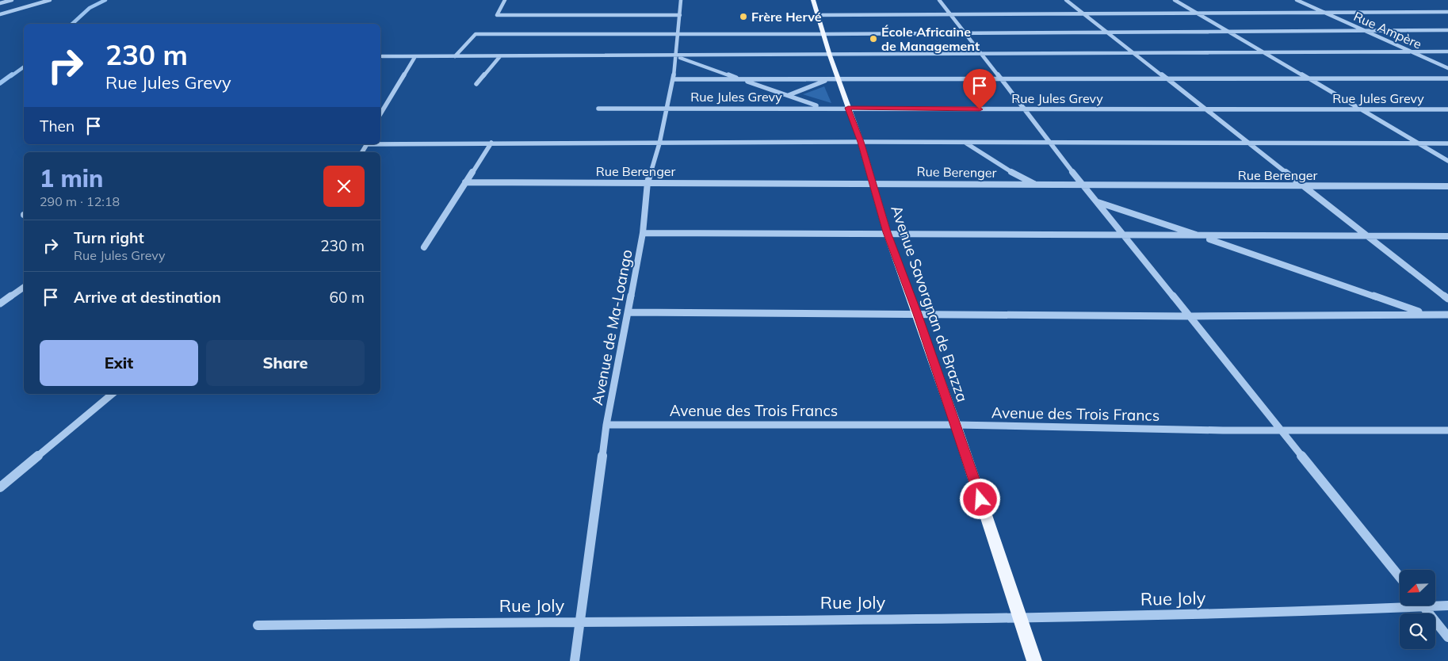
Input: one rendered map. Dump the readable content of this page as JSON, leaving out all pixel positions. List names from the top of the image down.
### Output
{
  "streets": {
    "main road": ["Avenue Savorgnan de Brazza"],
    "street": [
      "Rue Ampère",
      "Rue Jules Grevy",
      "Rue Berenger",
      "Avenue de Ma-Loango",
      "Avenue des Trois Francs",
      "Rue Joly"
    ]
  },
  "crossings": [
    ["Rue Jules Grevy", "Avenue Savorgnan de Brazza"],
    ["Rue Jules Grevy", "Avenue de Ma-Loango"],
    ["Rue Berenger", "Avenue Savorgnan de Brazza"],
    ["Rue Berenger", "Avenue de Ma-Loango"],
    ["Avenue Savorgnan de Brazza", "Avenue des Trois Francs"],
    ["Avenue Savorgnan de Brazza", "Rue Joly"],
    ["Avenue de Ma-Loango", "Avenue des Trois Francs"],
    ["Avenue de Ma-Loango", "Rue Joly"]
  ],
  "places": ["Frère Hervé", "École Africaine de Management"],
  "north": "bottom left",
  "page": {
    "turn": ["230 m", "Rue Jules Grevy"],
    "then": "Then",
    "heading": ["1 min", "290 m · 12:18"],
    "list": [
      {
        "name": "Turn right",
        "note": "Rue Jules Grevy",
        "value": "230 m"
      },
      {
        "name": "Arrive at destination",
        "value": "60 m"
      }
    ],
    "buttons": ["Exit", "Share"]
  }
}
